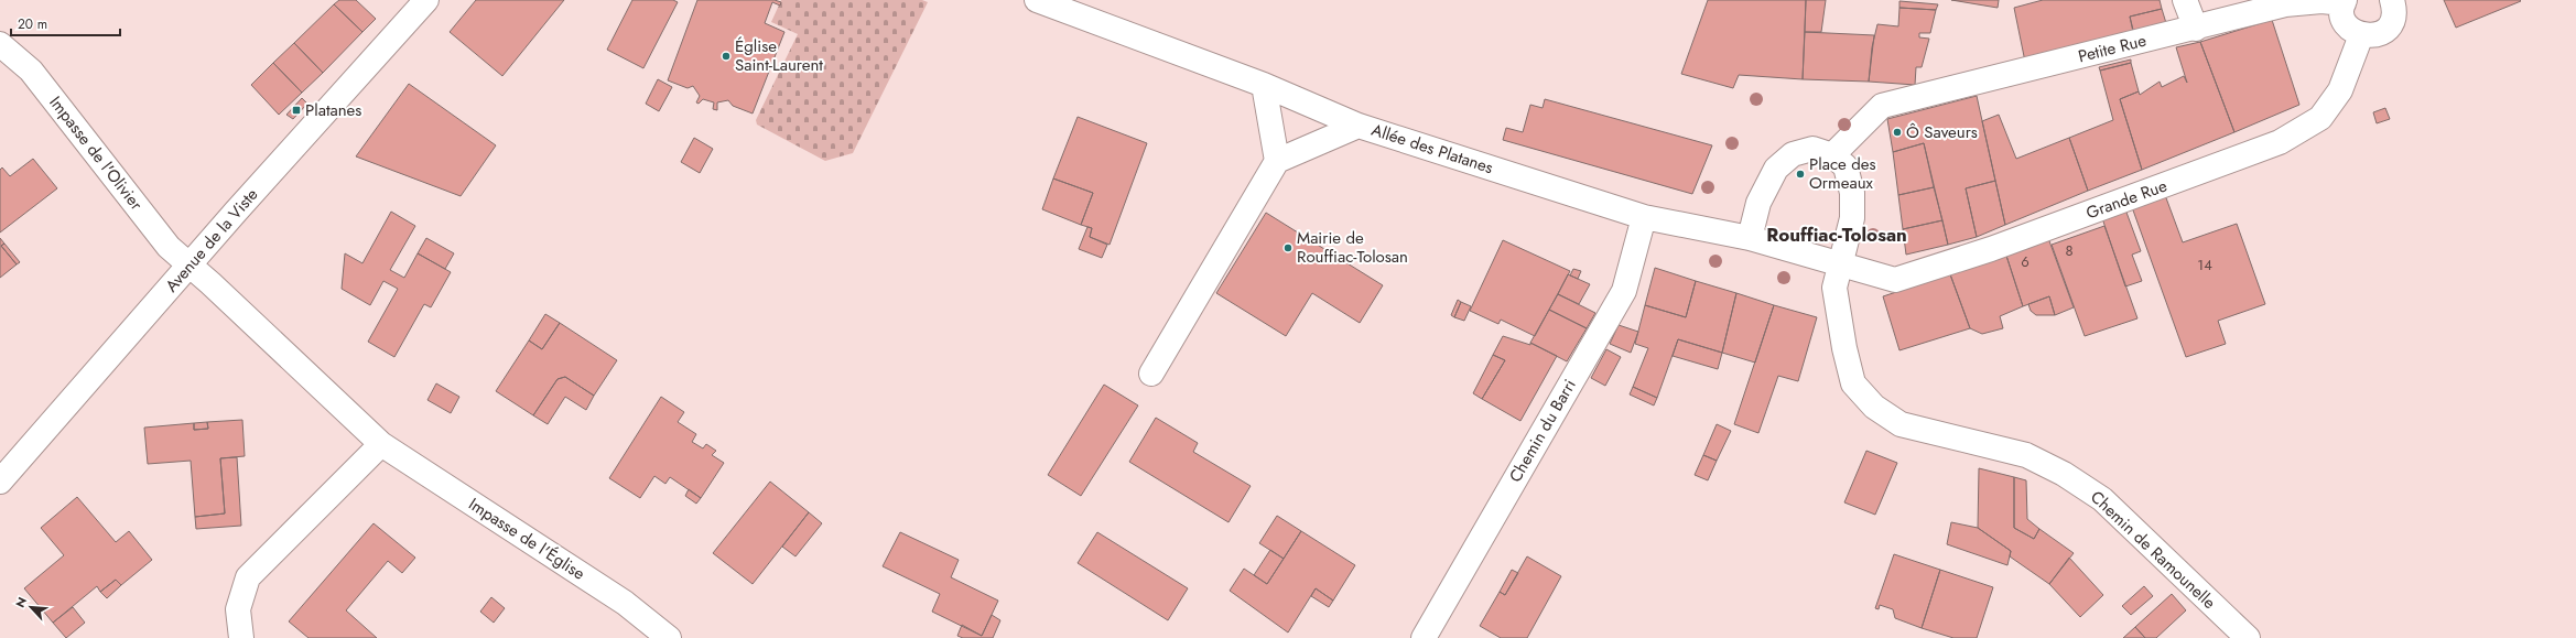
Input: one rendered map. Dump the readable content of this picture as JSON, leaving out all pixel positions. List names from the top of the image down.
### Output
{
  "streets": {
    "street": [
      "Petite Rue",
      "Allée des Platanes",
      "Impasse de l'Olivier",
      "Grande Rue",
      "Avenue de la Viste",
      "Chemin du Barri",
      "Impasse de l'Église",
      "Chemin de Ramounelle"
    ]
  },
  "crossings": [
    ["Petite Rue", "Allée des Platanes"],
    ["Petite Rue", "Grande Rue"],
    ["Petite Rue", "Chemin de Ramounelle"],
    ["Allée des Platanes", "Grande Rue"],
    ["Allée des Platanes", "Chemin du Barri"],
    ["Allée des Platanes", "Chemin de Ramounelle"],
    ["Impasse de l'Olivier", "Avenue de la Viste"],
    ["Impasse de l'Olivier", "Impasse de l'Église"],
    ["Grande Rue", "Chemin de Ramounelle"],
    ["Avenue de la Viste", "Impasse de l'Église"]
  ],
  "districts": ["Rouffiac-Tolosan"],
  "places": {
    "other": [
      "Église Saint-Laurent",
      "Ô Saveurs",
      "Place des Ormeaux",
      "Mairie de Rouffiac-Tolosan"
    ],
    "transit": ["Platanes"]
  },
  "house_numbers": ["8", "6", "14"],
  "scale_bar": "20 m",
  "north": "top left"
}
